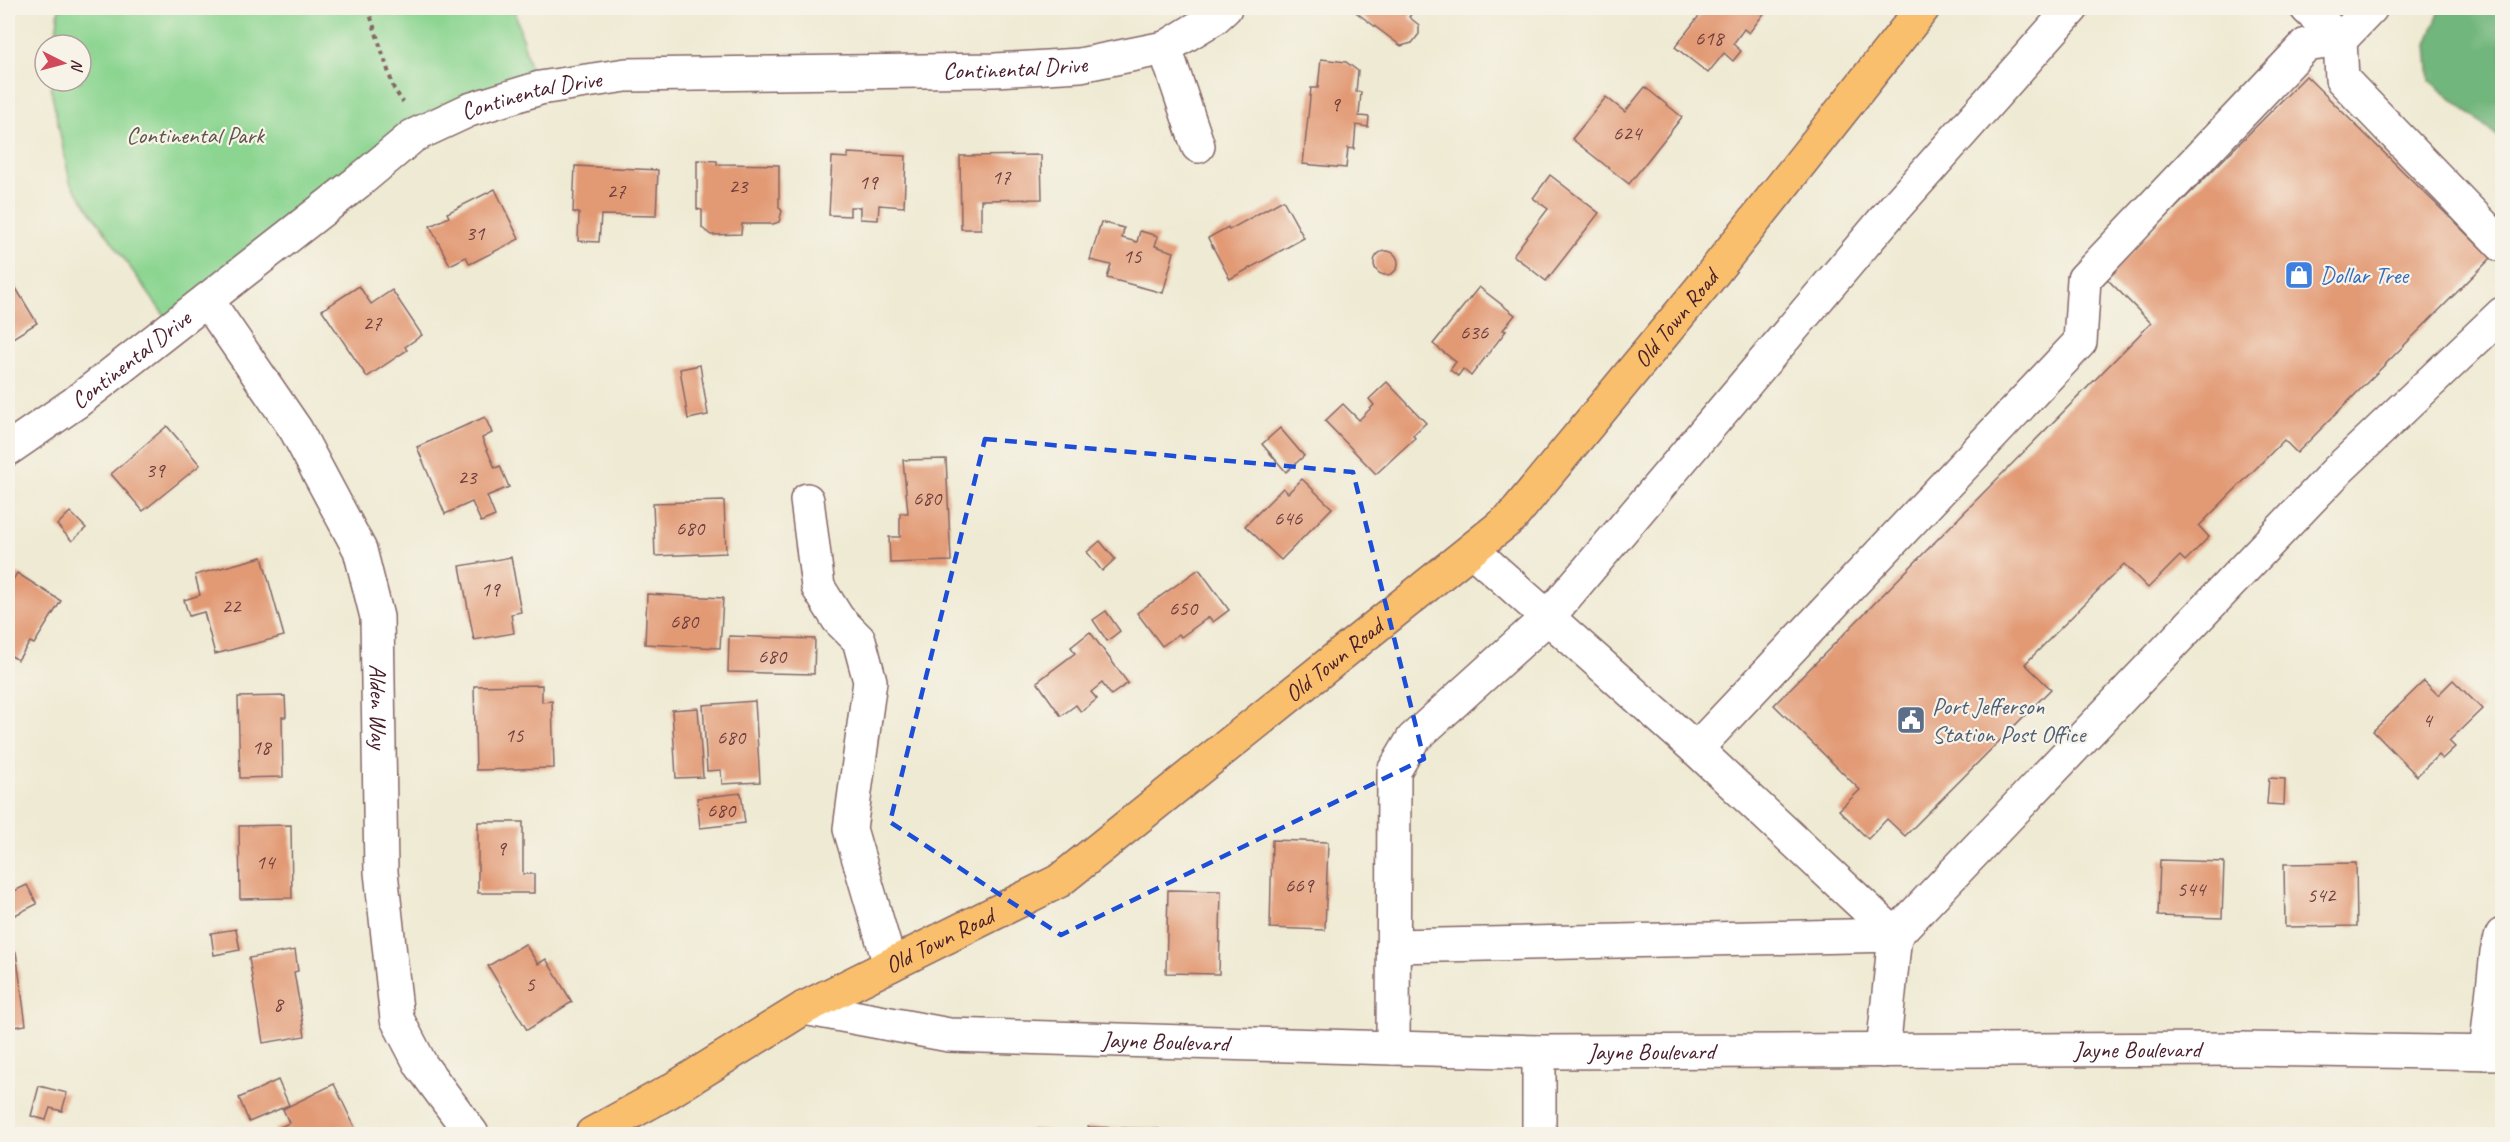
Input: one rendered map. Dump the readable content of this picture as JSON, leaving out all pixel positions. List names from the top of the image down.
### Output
{
  "streets": {
    "main road": ["Old Town Road"],
    "street": ["Continental Drive", "Alden Way", "Jayne Boulevard"]
  },
  "crossings": [
    ["Continental Drive", "Alden Way"],
    ["Old Town Road", "Jayne Boulevard"]
  ],
  "parks": ["Continental Park"],
  "places": {
    "shop": ["Dollar Tree"],
    "public building": ["Port Jefferson Station Post Office"]
  },
  "house_numbers": [
    "618",
    "9",
    "624",
    "17",
    "19",
    "23",
    "27",
    "31",
    "15",
    "27",
    "636",
    "39",
    "23",
    "680",
    "646",
    "680",
    "19",
    "22",
    "650",
    "680",
    "680",
    "4",
    "15",
    "680",
    "18",
    "680",
    "9",
    "14",
    "669",
    "544",
    "542",
    "5",
    "8"
  ],
  "north": "right"
}
